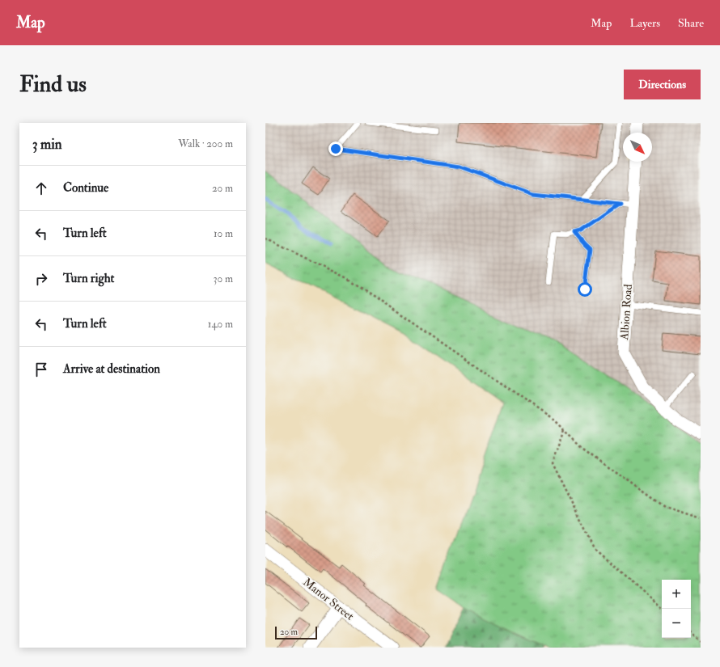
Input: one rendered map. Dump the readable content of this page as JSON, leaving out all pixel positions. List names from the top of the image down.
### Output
{
  "streets": {
    "street": ["Albion Road", "Manor Street"]
  },
  "scale_bar": "20 m",
  "north": "bottom right",
  "page": {
    "header": "Map",
    "nav": ["Map", "Layers", "Share"],
    "buttons": "Directions",
    "title": "Find us",
    "heading": ["3 min", "Walk · 200 m"],
    "list": [
      ["Continue", "20 m"],
      ["Turn left", "10 m"],
      ["Turn right", "30 m"],
      ["Turn left", "140 m"],
      "Arrive at destination"
    ],
    "map_buttons": ["+", "−"],
    "scale": "20 m"
  }
}
